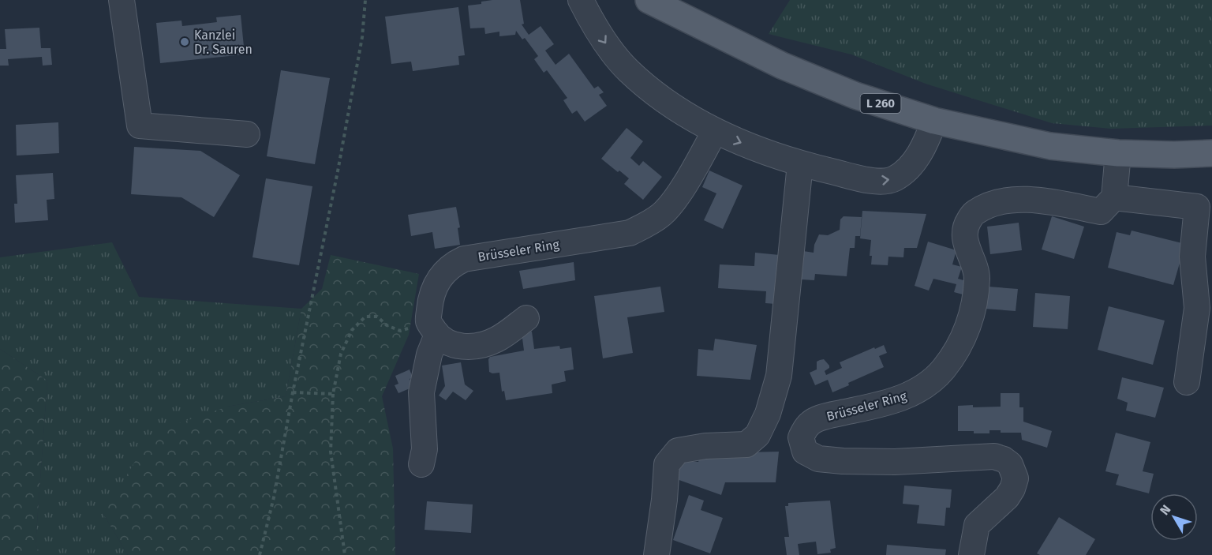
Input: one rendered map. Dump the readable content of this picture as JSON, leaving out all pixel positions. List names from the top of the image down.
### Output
{
  "streets": {
    "main road": ["L 260"],
    "street": ["Brüsseler Ring"]
  },
  "places": ["Kanzlei Dr. Sauren"],
  "north": "top left"
}
